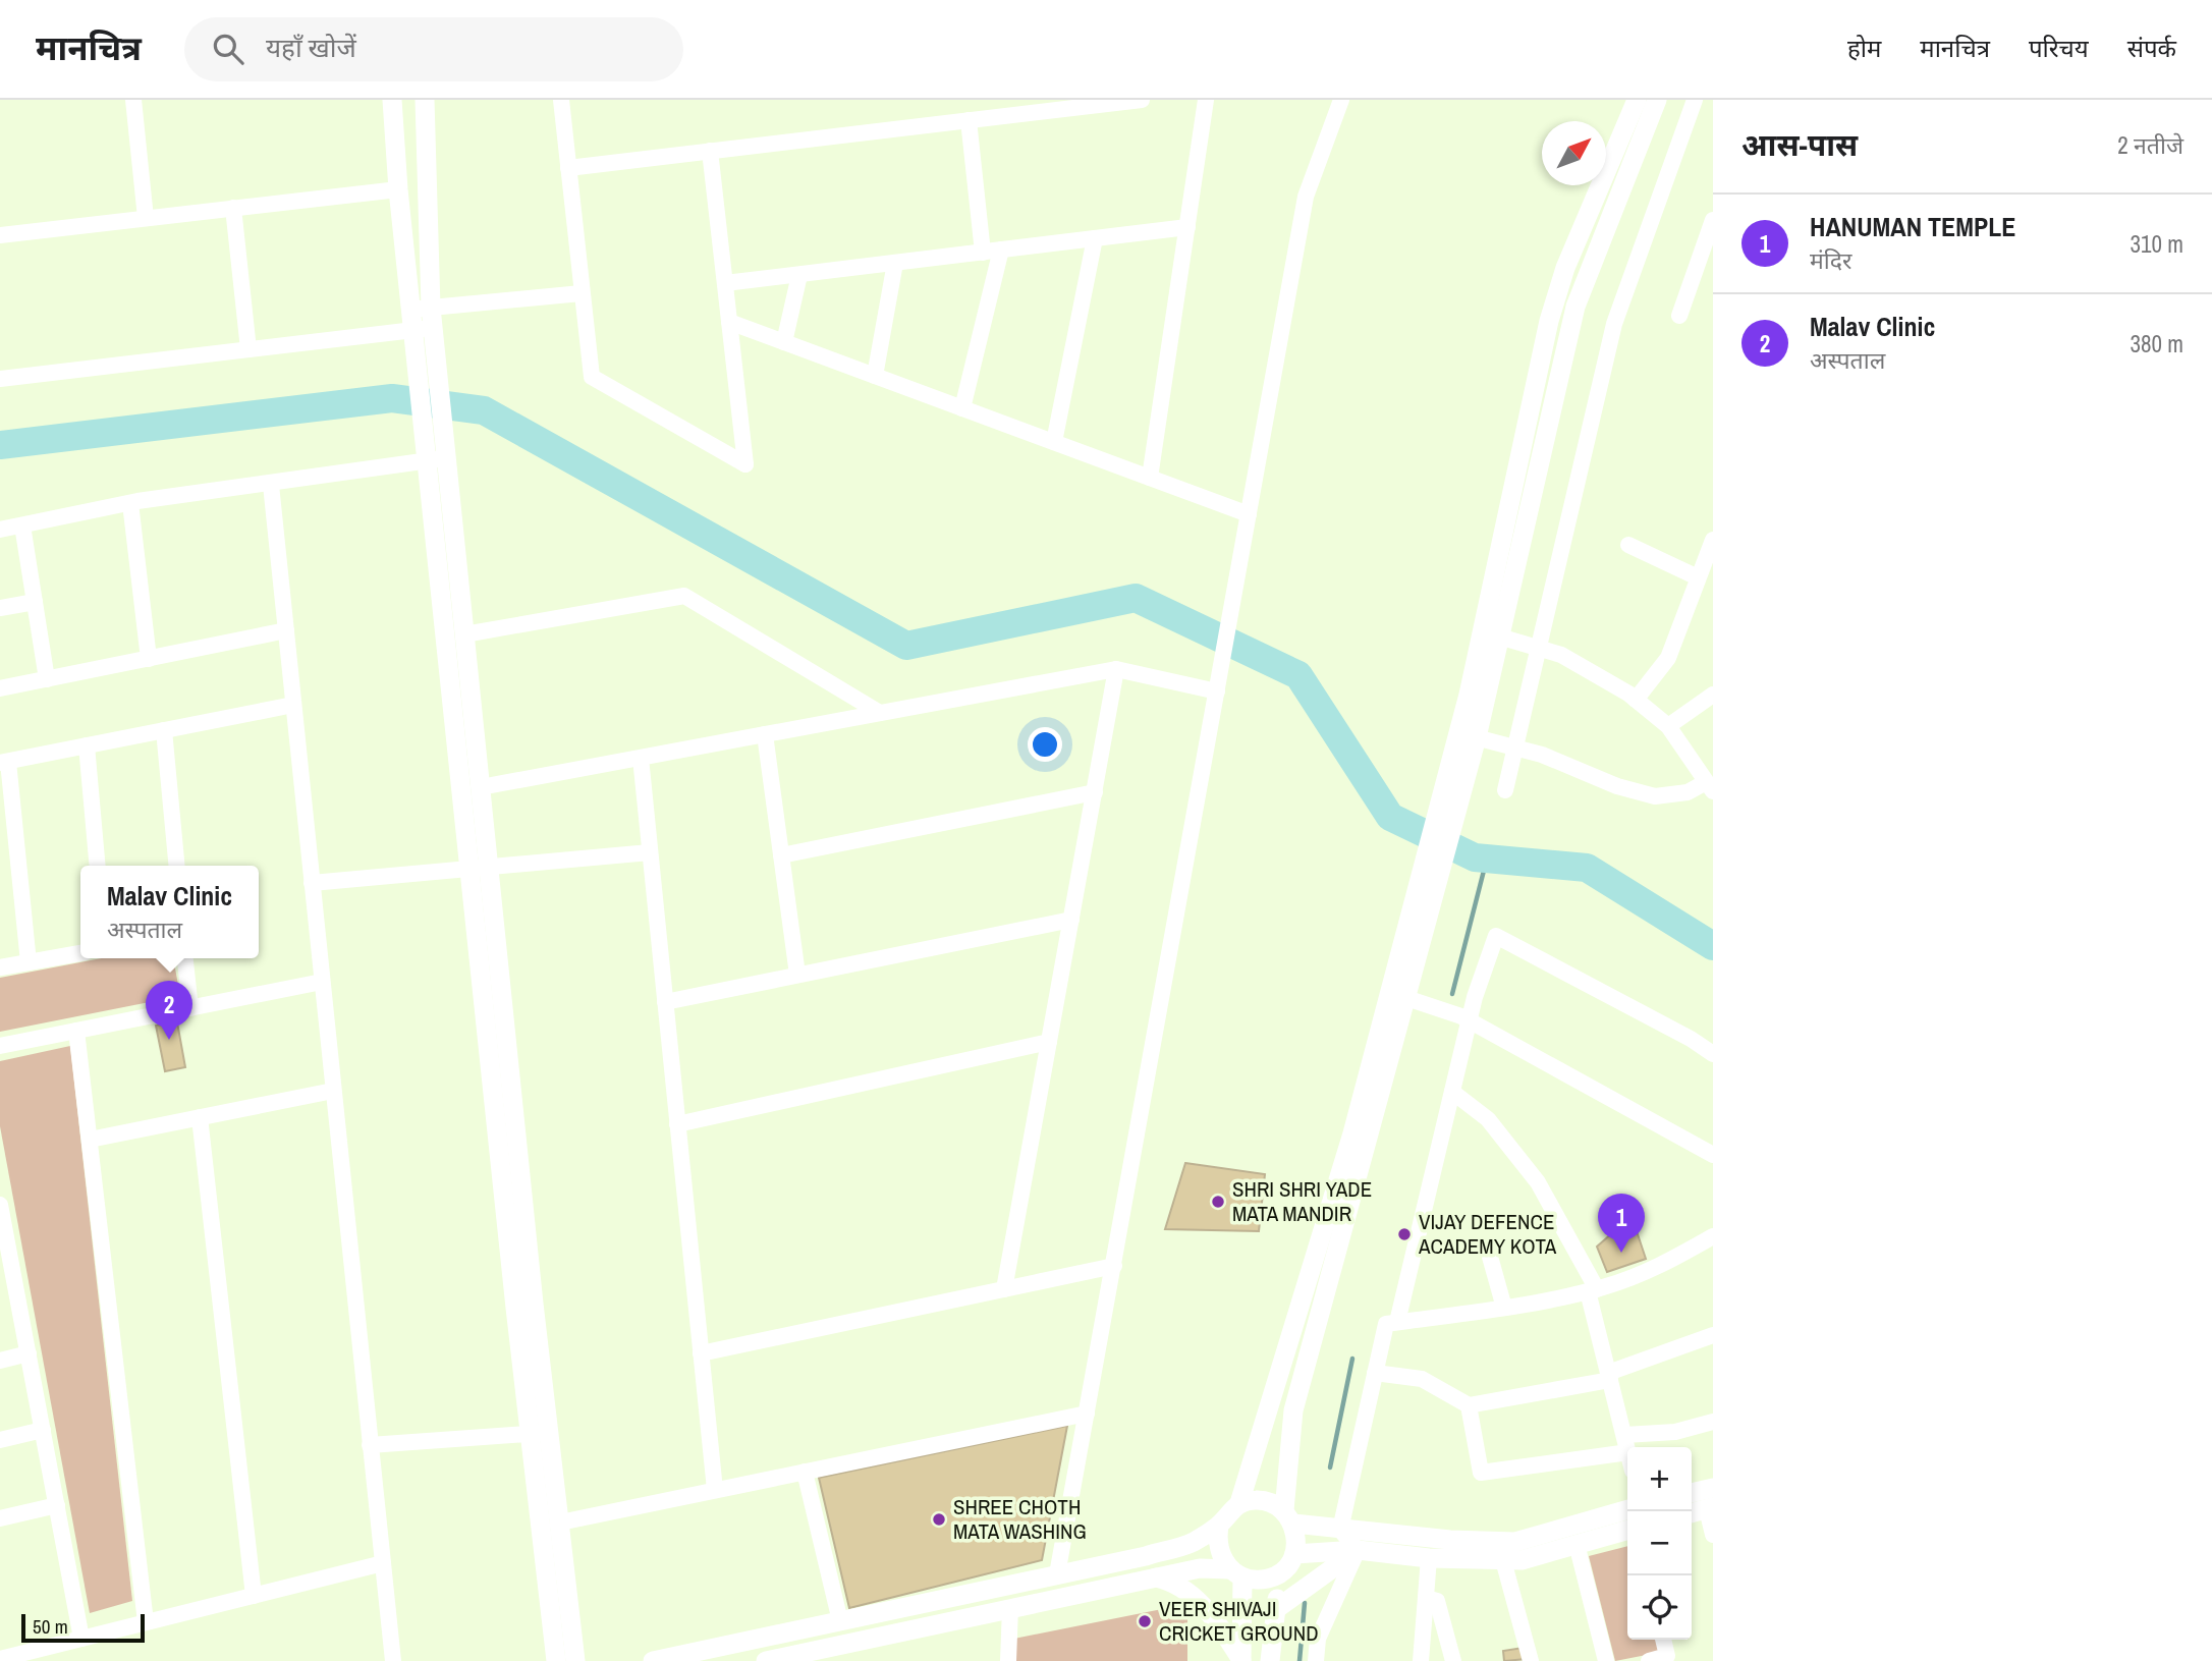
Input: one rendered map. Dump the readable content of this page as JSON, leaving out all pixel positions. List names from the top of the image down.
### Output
{
  "places": [
    "SHRI SHRI YADE MATA MANDIR",
    "VIJAY DEFENCE ACADEMY KOTA",
    "SHREE CHOTH MATA WASHING",
    "VEER SHIVAJI CRICKET GROUND"
  ],
  "scale_bar": "50 m",
  "north": "top right",
  "page": {
    "header": "मानचित्र",
    "search": "यहाँ खोजें",
    "nav": [
      "होम",
      "मानचित्र",
      "परिचय",
      "संपर्क"
    ],
    "heading": ["आस-पास", "2 नतीजे"],
    "list": [
      {
        "mark": "1",
        "name": "HANUMAN TEMPLE",
        "note": "मंदिर",
        "value": "310 m"
      },
      {
        "mark": "2",
        "name": "Malav Clinic",
        "note": "अस्पताल",
        "value": "380 m"
      }
    ],
    "popup": ["Malav Clinic", "अस्पताल"],
    "pins": ["2", "1"],
    "map_buttons": ["+", "−"],
    "scale": "50 m"
  }
}
